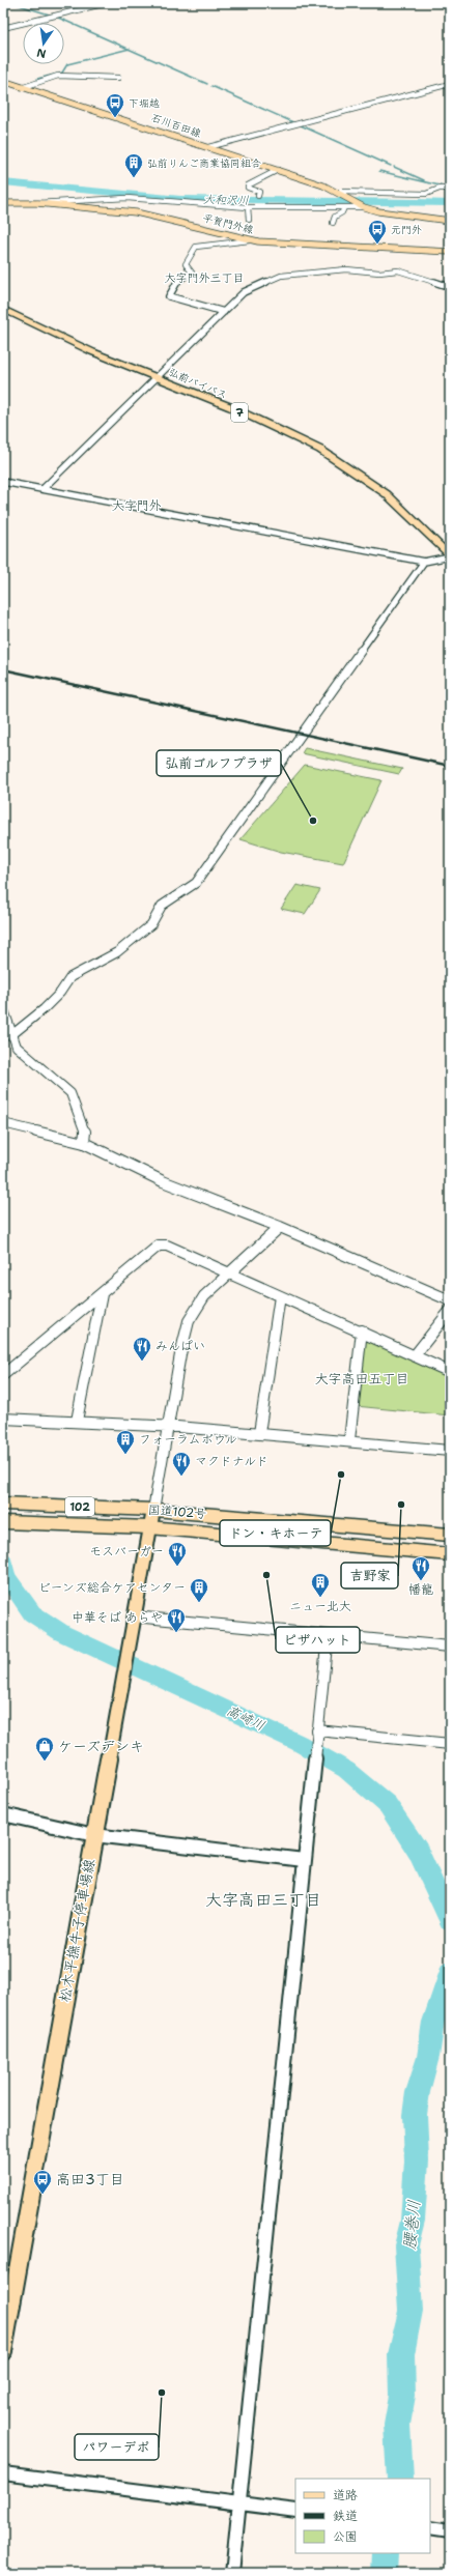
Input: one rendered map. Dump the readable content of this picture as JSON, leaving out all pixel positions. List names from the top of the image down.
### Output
{
  "streets": {
    "highway": [
      "弘前バイパス",
      "7",
      "102",
      "国道102号"
    ],
    "main road": ["石川百田線", "平賀門外線", "松木平撫牛子停車場線"]
  },
  "crossings": [
    ["国道102号", "松木平撫牛子停車場線"]
  ],
  "districts": [
    "大字門外三丁目",
    "大字門外",
    "大字高田五丁目",
    "大字高田三丁目"
  ],
  "water": ["大和沢川", "高崎川", "腰巻川"],
  "places": {
    "bus stop": ["下堀越", "元門外", "高田3丁目"],
    "building": [
      "弘前りんご商業協同組合",
      "フォーラムボウル",
      "ニュー北大",
      "ビーンズ総合ケアセンター"
    ],
    "other": [
      "弘前ゴルフプラザ",
      "ドン・キホーテ",
      "吉野家",
      "ピザハット",
      "パワーデポ"
    ],
    "restaurant": [
      "みんぱい",
      "マクドナルド",
      "モスバーガー",
      "幡龍",
      "中華そば あらや"
    ],
    "shop": ["ケーズデンキ"]
  },
  "legend": ["道路", "鉄道", "公園"],
  "north": "bottom"
}
